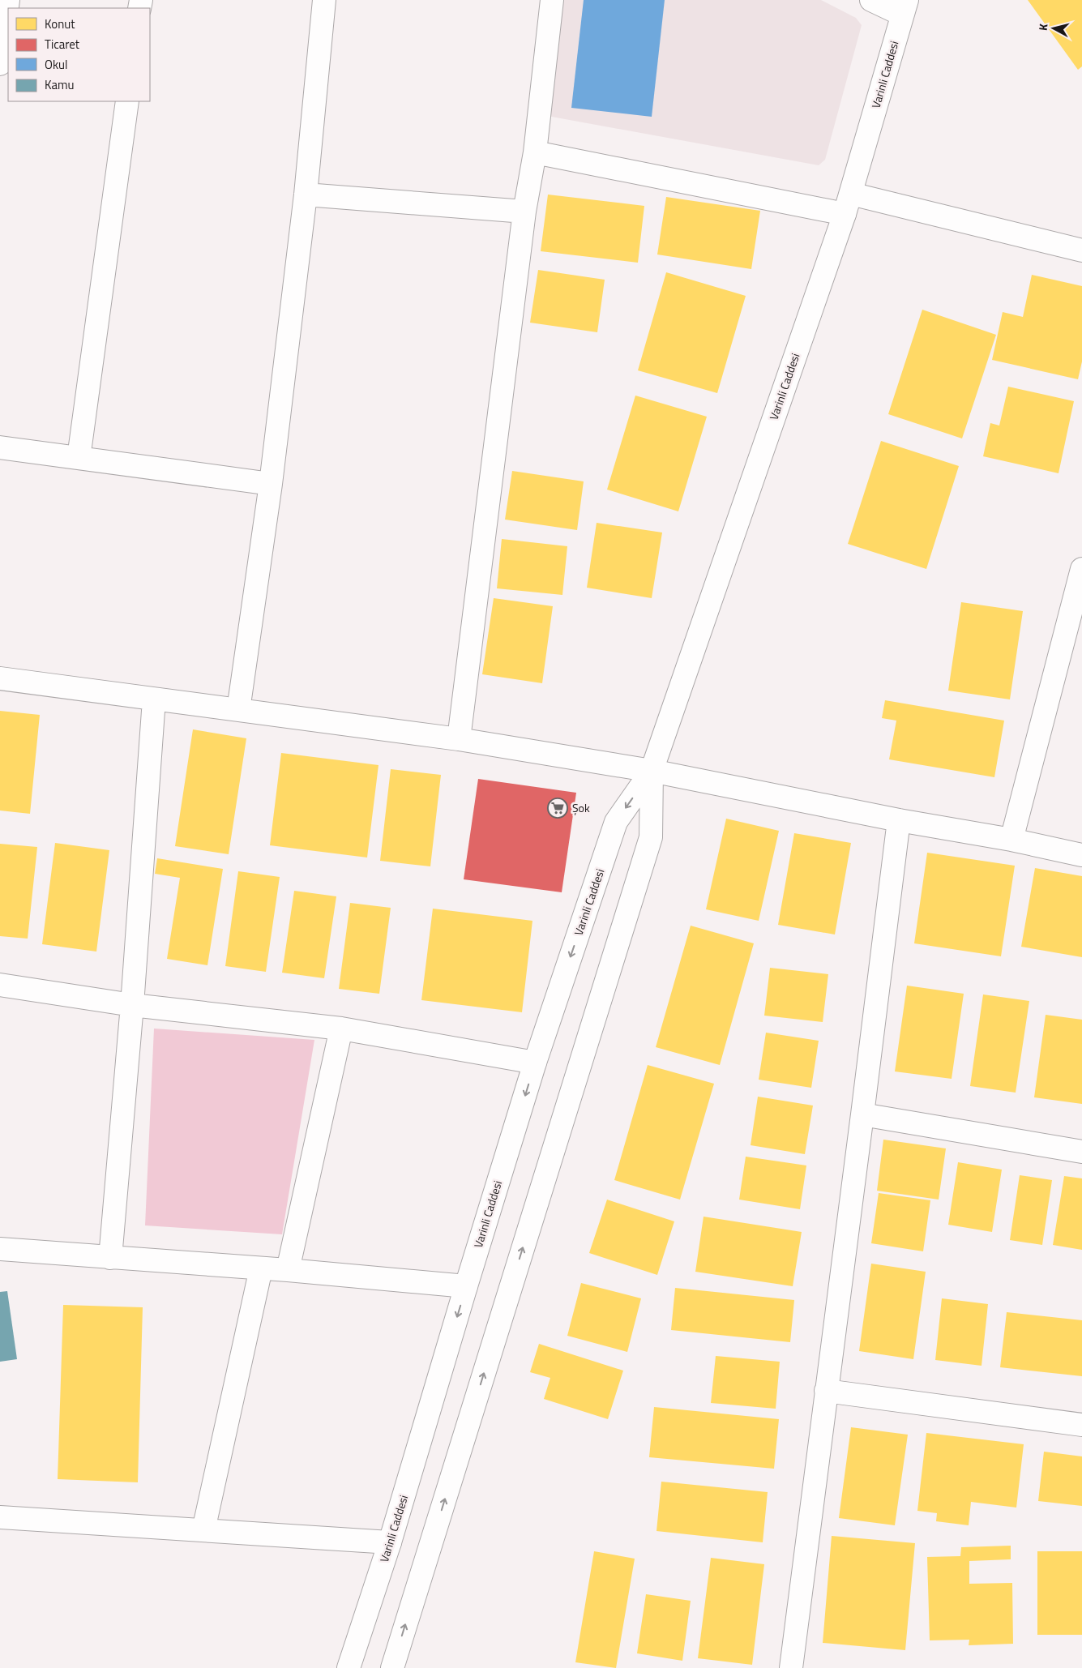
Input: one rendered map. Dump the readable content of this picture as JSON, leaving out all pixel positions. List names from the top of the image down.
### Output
{
  "streets": {
    "street": ["Varinli Caddesi"]
  },
  "places": {
    "supermarket": ["Şok"]
  },
  "legend": [
    "Konut",
    "Ticaret",
    "Okul",
    "Kamu"
  ],
  "north": "left"
}
